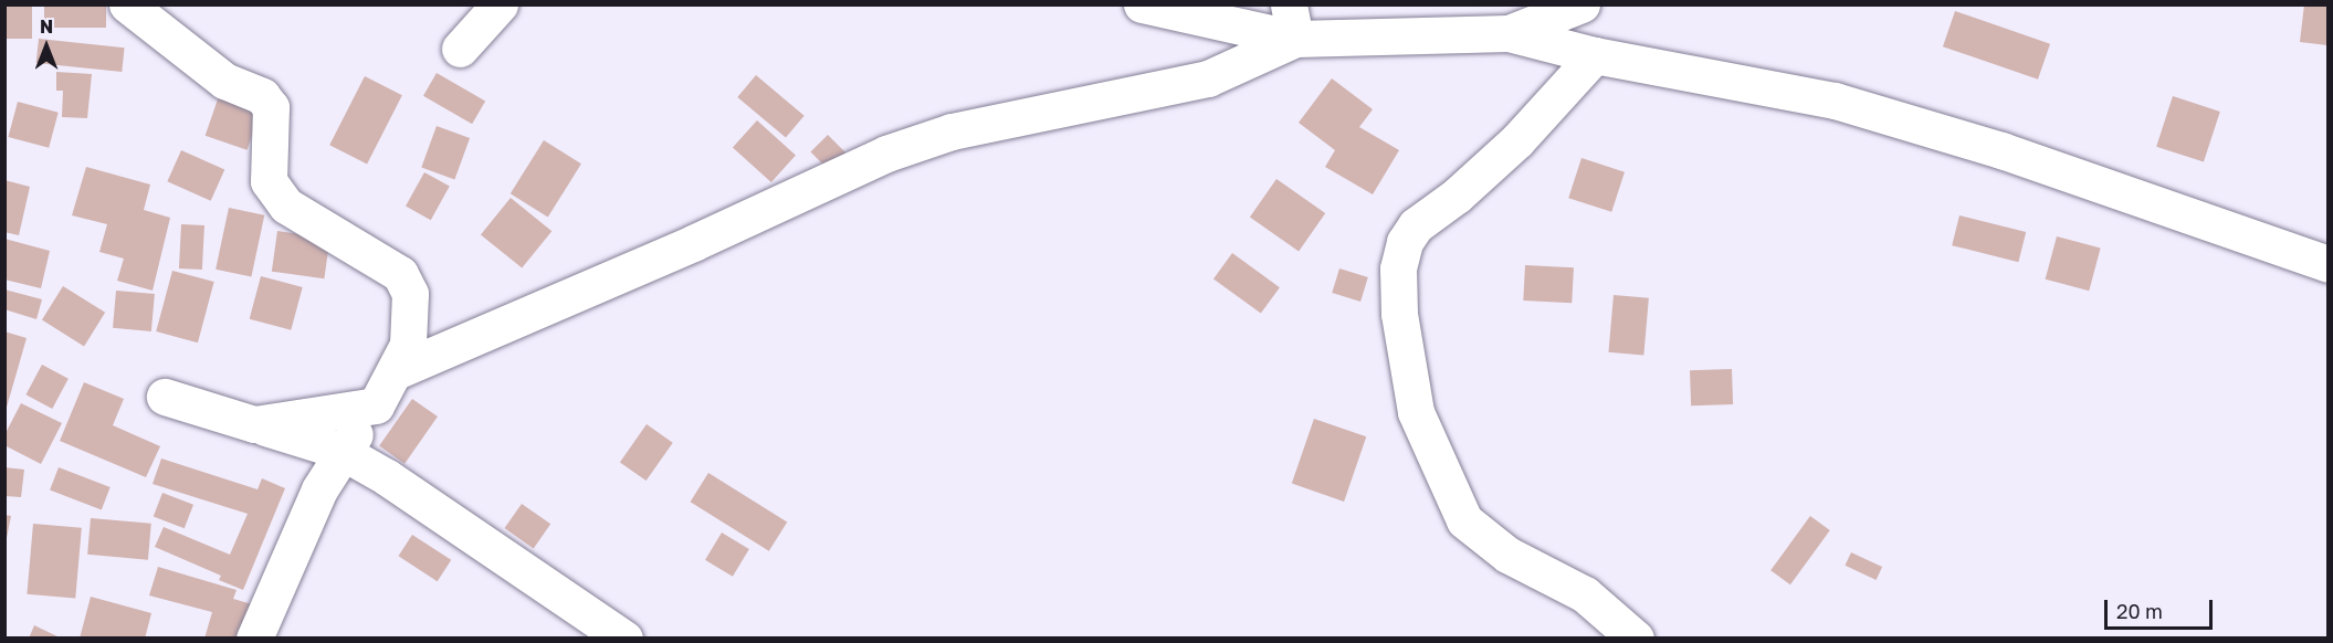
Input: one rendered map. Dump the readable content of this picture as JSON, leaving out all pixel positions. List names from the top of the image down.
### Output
{
  "scale_bar": "20 m",
  "north": "top"
}
